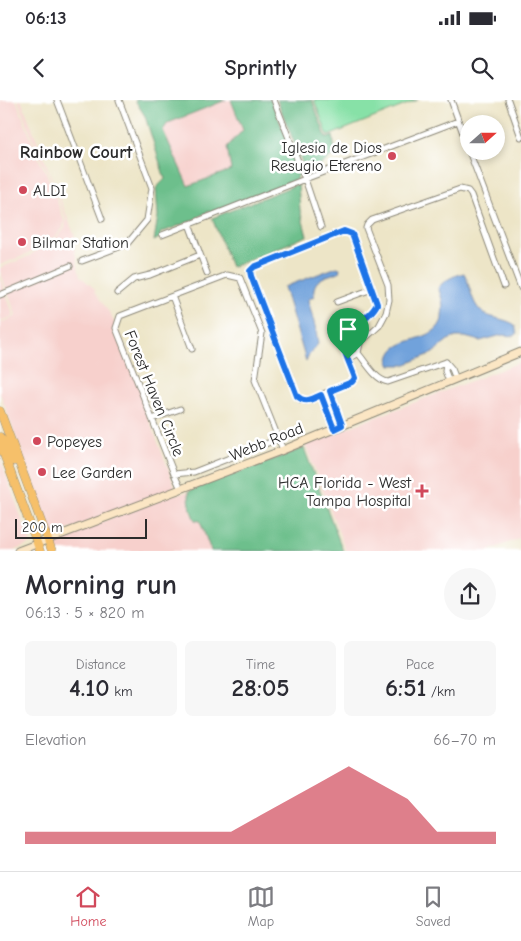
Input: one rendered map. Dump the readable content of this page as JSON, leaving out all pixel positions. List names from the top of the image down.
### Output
{
  "streets": {
    "street": ["Forest Haven Circle", "Webb Road"]
  },
  "crossings": [
    ["Forest Haven Circle", "Webb Road"]
  ],
  "districts": ["Rainbow Court"],
  "places": {
    "other": [
      "Iglesia de Dios Resugio Etereno",
      "ALDI",
      "Bilmar Station",
      "Popeyes",
      "Lee Garden"
    ],
    "health": ["HCA Florida - West Tampa Hospital"]
  },
  "scale_bar": "200 m",
  "north": "right",
  "page": {
    "status": "06:13",
    "header": "Sprintly",
    "scale": "200 m",
    "heading": ["Morning run", "06:13 · 5 × 820 m"],
    "stats": [
      ["Distance", "4.10 km"],
      ["Time", "28:05"],
      ["Pace", "6:51 /km"]
    ],
    "chart": ["Elevation", "66–70 m"],
    "tabs": ["Home", "Map", "Saved"]
  }
}
